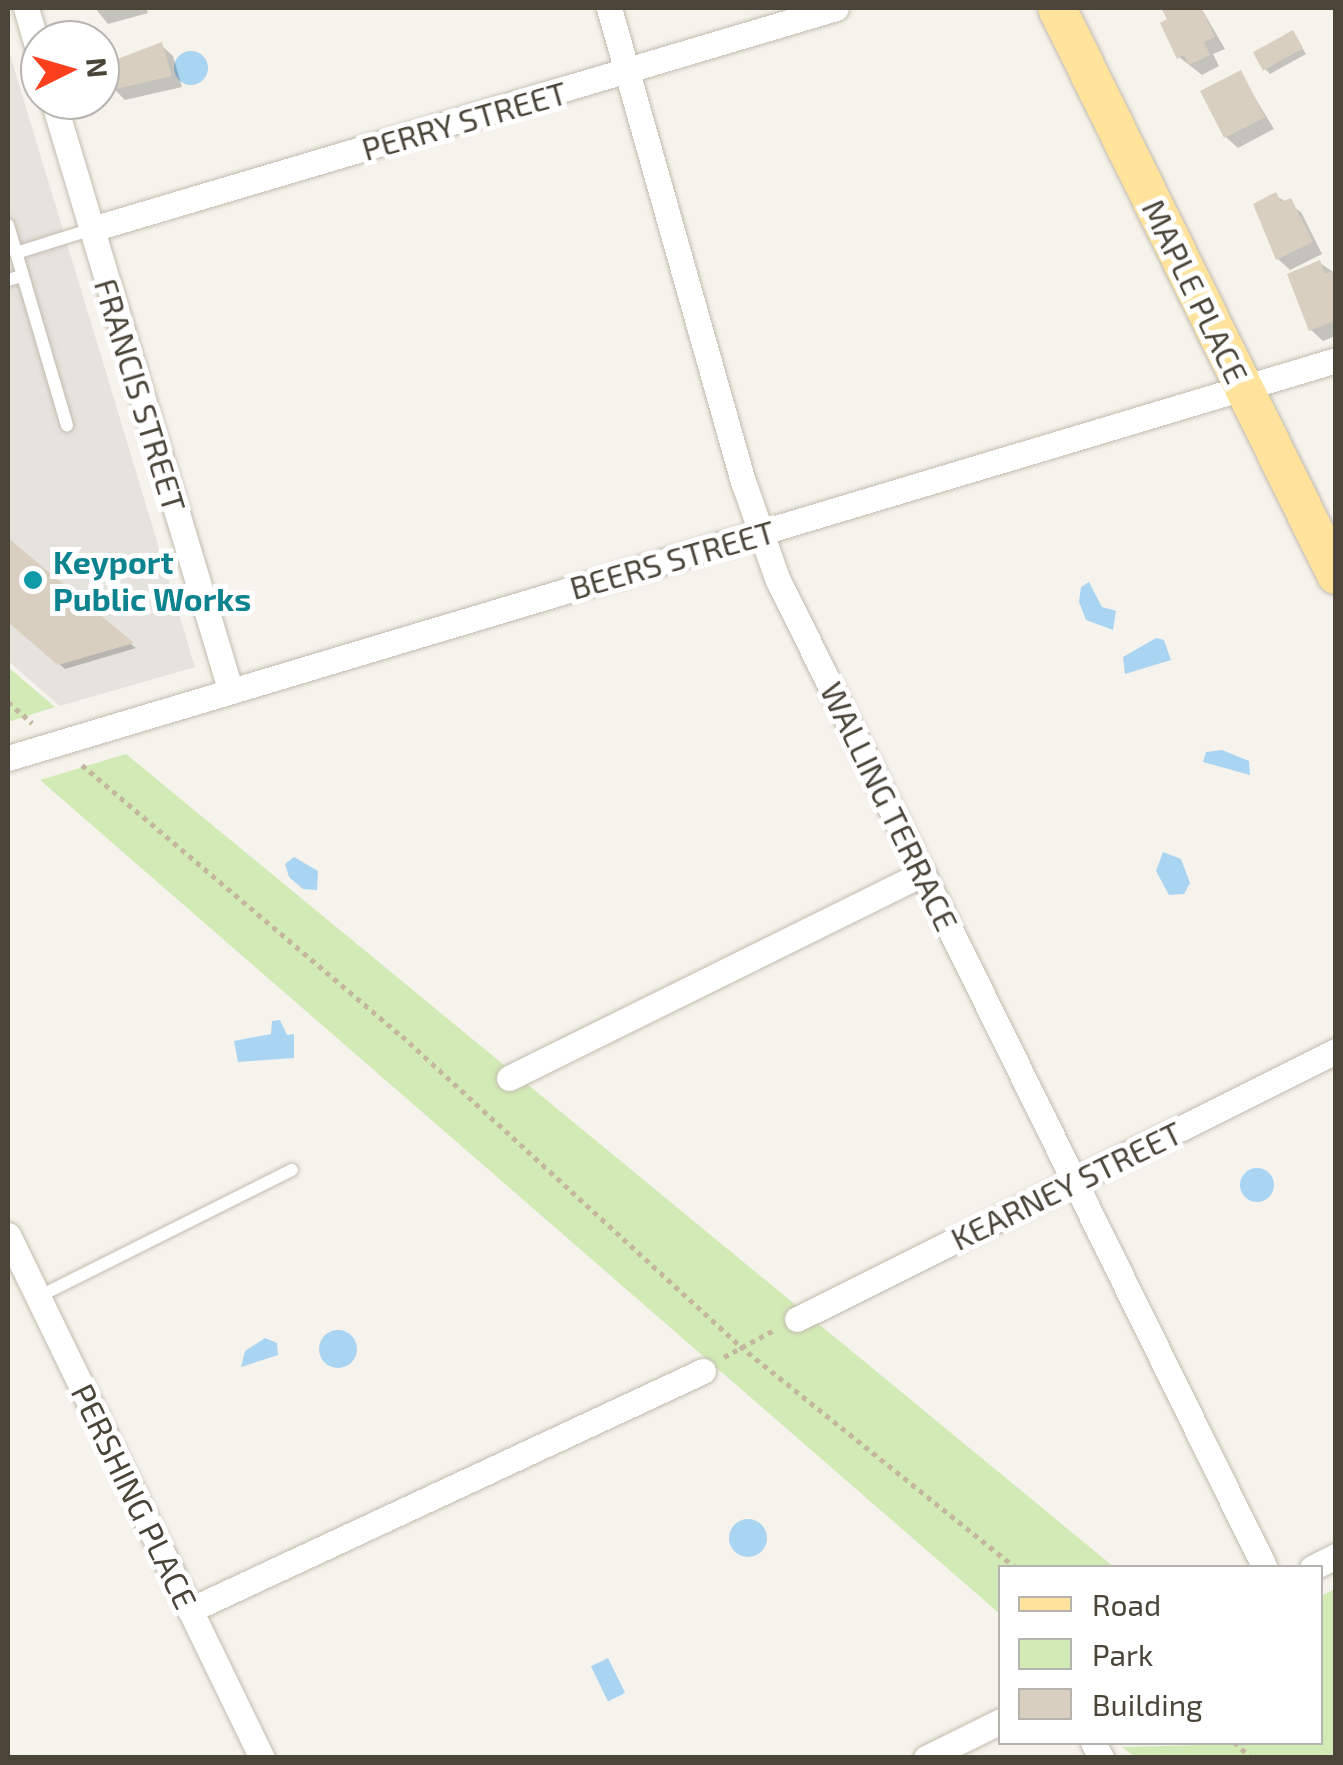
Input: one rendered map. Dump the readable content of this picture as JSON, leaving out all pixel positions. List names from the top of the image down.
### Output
{
  "streets": {
    "main road": ["MAPLE PLACE"],
    "street": [
      "PERRY STREET",
      "FRANCIS STREET",
      "BEERS STREET",
      "WALLING TERRACE",
      "KEARNEY STREET",
      "PERSHING PLACE"
    ]
  },
  "crossings": [
    ["PERRY STREET", "FRANCIS STREET"],
    ["PERRY STREET", "WALLING TERRACE"],
    ["MAPLE PLACE", "BEERS STREET"],
    ["FRANCIS STREET", "BEERS STREET"],
    ["BEERS STREET", "WALLING TERRACE"],
    ["WALLING TERRACE", "KEARNEY STREET"]
  ],
  "places": ["Keyport Public Works"],
  "legend": ["Road", "Park", "Building"],
  "north": "right"
}
